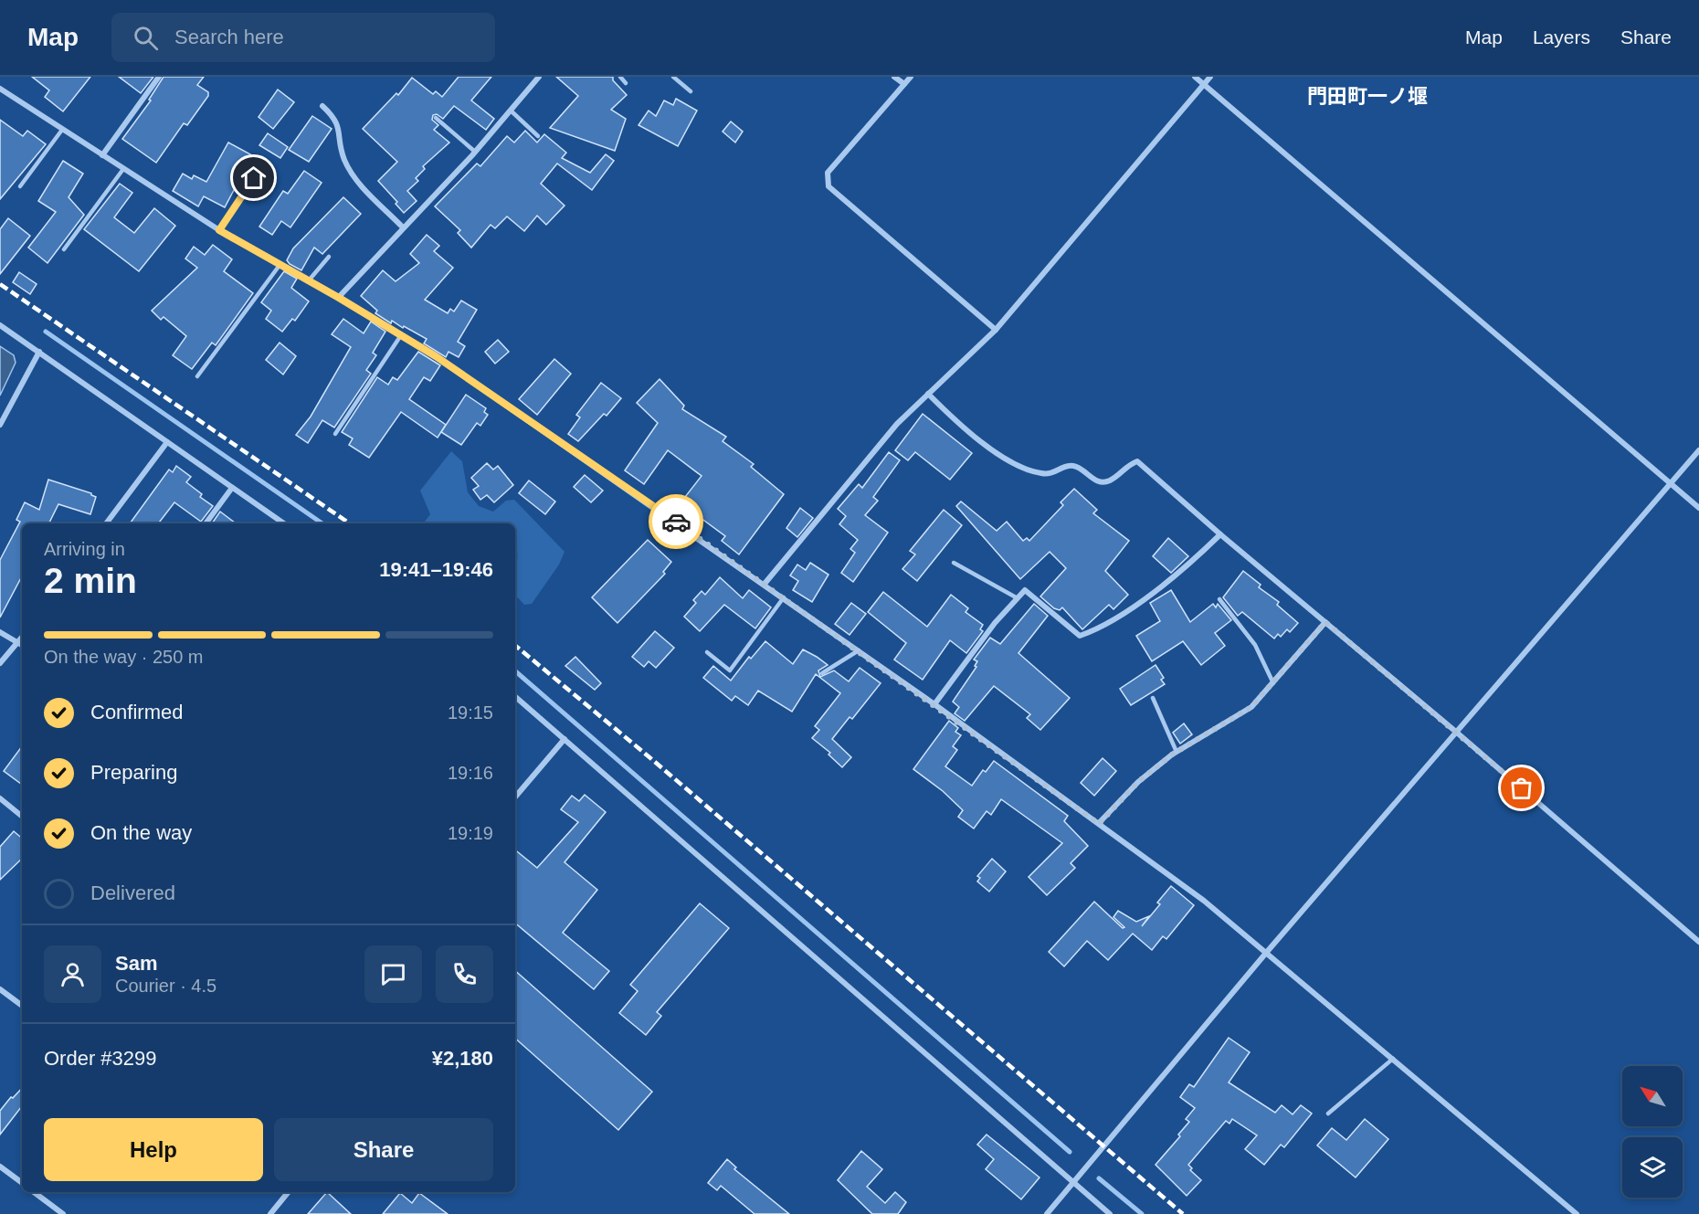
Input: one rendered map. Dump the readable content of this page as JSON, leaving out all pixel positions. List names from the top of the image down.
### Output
{
  "districts": ["門田町一ノ堰"],
  "north": "top left",
  "page": {
    "header": "Map",
    "search": "Search here",
    "nav": ["Map", "Layers", "Share"],
    "heading": ["2 min", "Arriving in", "19:41–19:46"],
    "panel": [
      "Sam",
      "Courier · 4.5",
      "Order #3299",
      "¥2,180"
    ],
    "bar": "On the way · 250 m",
    "list": [
      ["Confirmed", "19:15"],
      ["Preparing", "19:16"],
      ["On the way", "19:19"],
      "Delivered"
    ],
    "buttons": ["Help", "Share"]
  }
}
